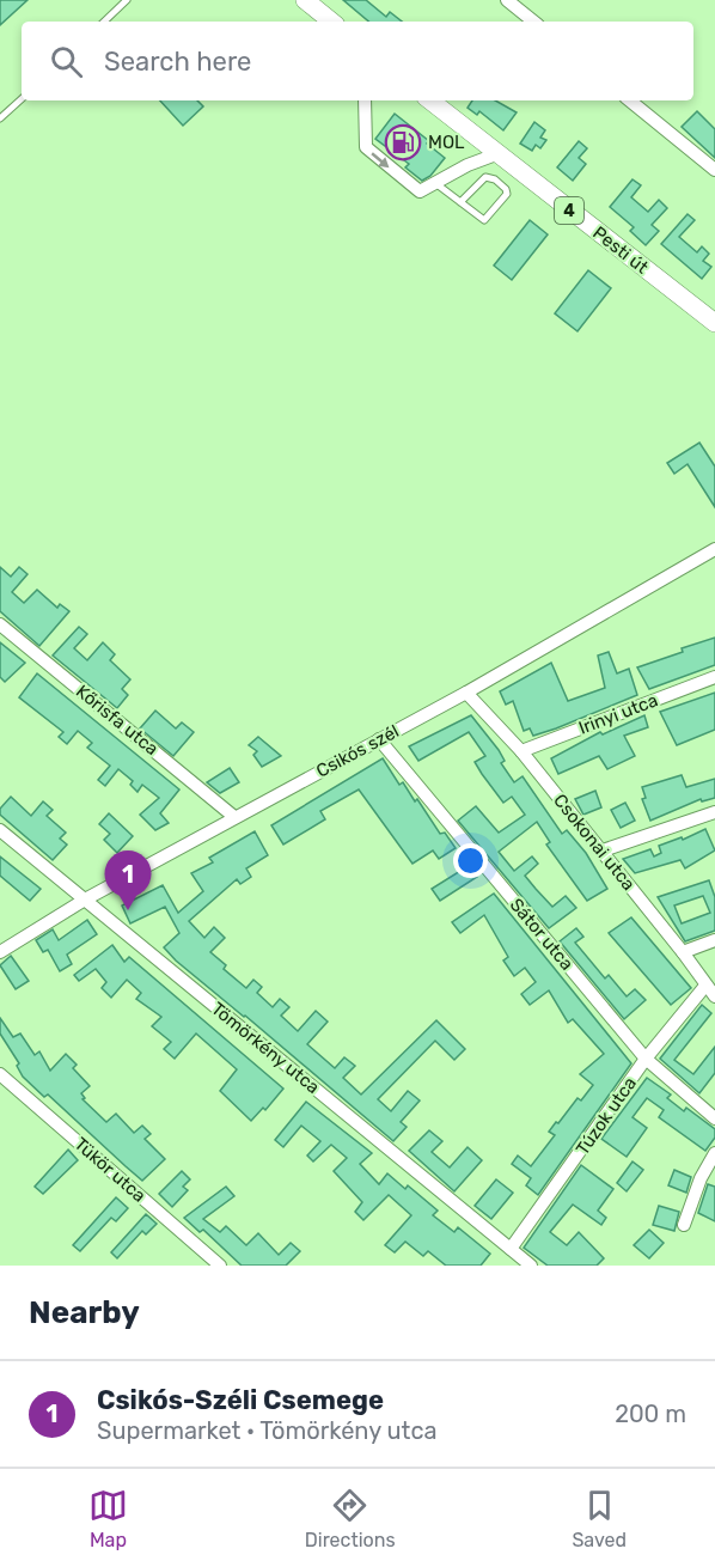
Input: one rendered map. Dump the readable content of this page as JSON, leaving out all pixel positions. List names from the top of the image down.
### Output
{
  "streets": {
    "main road": ["4", "Pesti út"],
    "street": [
      "Irinyi utca",
      "Kőrisfa utca",
      "Csikós szél",
      "Csokonai utca",
      "Sátor utca",
      "Tömörkény utca",
      "Túzok utca",
      "Tükör utca"
    ]
  },
  "crossings": [
    ["Irinyi utca", "Csokonai utca"],
    ["Kőrisfa utca", "Csikós szél"],
    ["Csikós szél", "Csokonai utca"],
    ["Csikós szél", "Sátor utca"],
    ["Csikós szél", "Tömörkény utca"],
    ["Csokonai utca", "Túzok utca"],
    ["Sátor utca", "Túzok utca"],
    ["Tömörkény utca", "Túzok utca"]
  ],
  "places": {
    "fuel station": ["MOL"]
  },
  "page": {
    "search": "Search here",
    "pins": "1",
    "heading": "Nearby",
    "list": [
      {
        "mark": "1",
        "name": "Csikós-Széli Csemege",
        "note": "Supermarket · Tömörkény utca",
        "value": "200 m"
      }
    ],
    "nav": ["Map", "Directions", "Saved"]
  }
}
